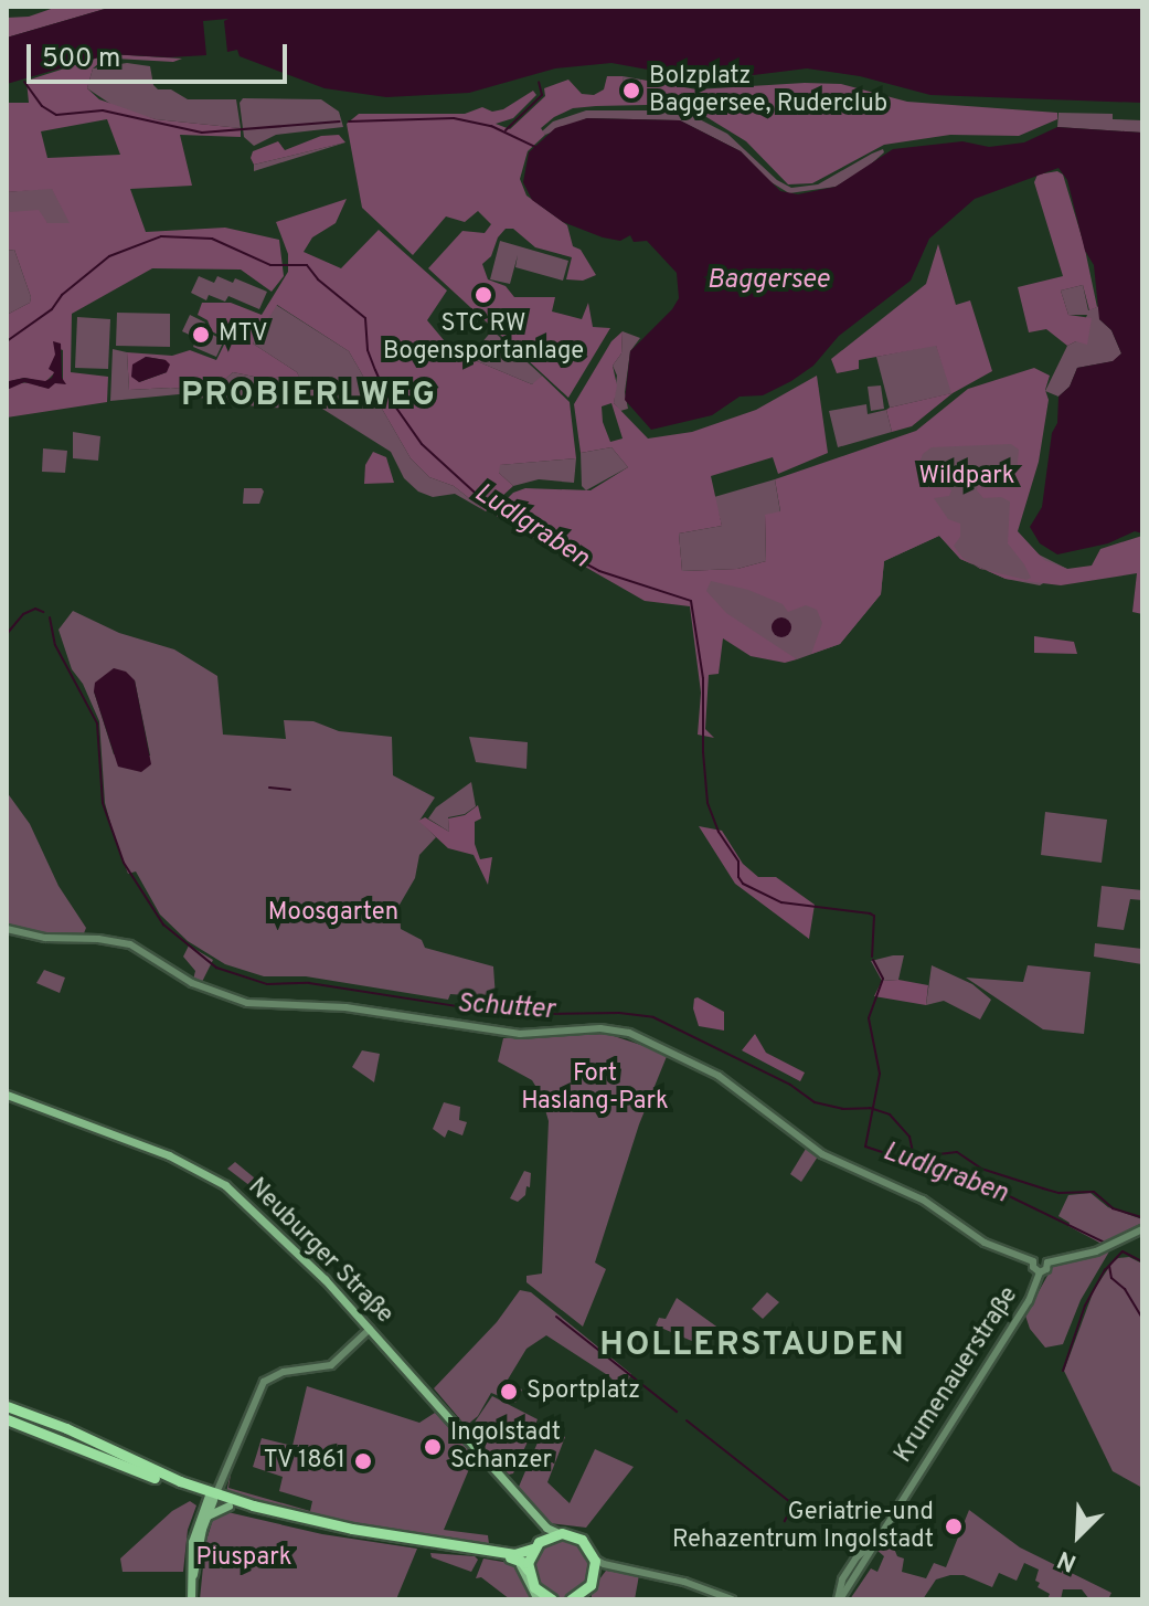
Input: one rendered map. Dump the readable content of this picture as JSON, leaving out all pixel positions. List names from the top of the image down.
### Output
{
  "streets": {
    "main road": ["Neuburger Straße"],
    "street": ["Krumenauerstraße"]
  },
  "districts": ["PROBIERLWEG", "HOLLERSTAUDEN"],
  "water": ["Baggersee", "Ludlgraben", "Schutter"],
  "parks": [
    "Wildpark",
    "Moosgarten",
    "Fort Haslang-Park",
    "Piuspark"
  ],
  "places": [
    "Bolzplatz Baggersee, Ruderclub",
    "STC RW Bogensportanlage",
    "MTV",
    "Sportplatz",
    "Ingolstadt Schanzer",
    "TV 1861",
    "Geriatrie-und Rehazentrum Ingolstadt"
  ],
  "scale_bar": "500 m",
  "north": "bottom left"
}
